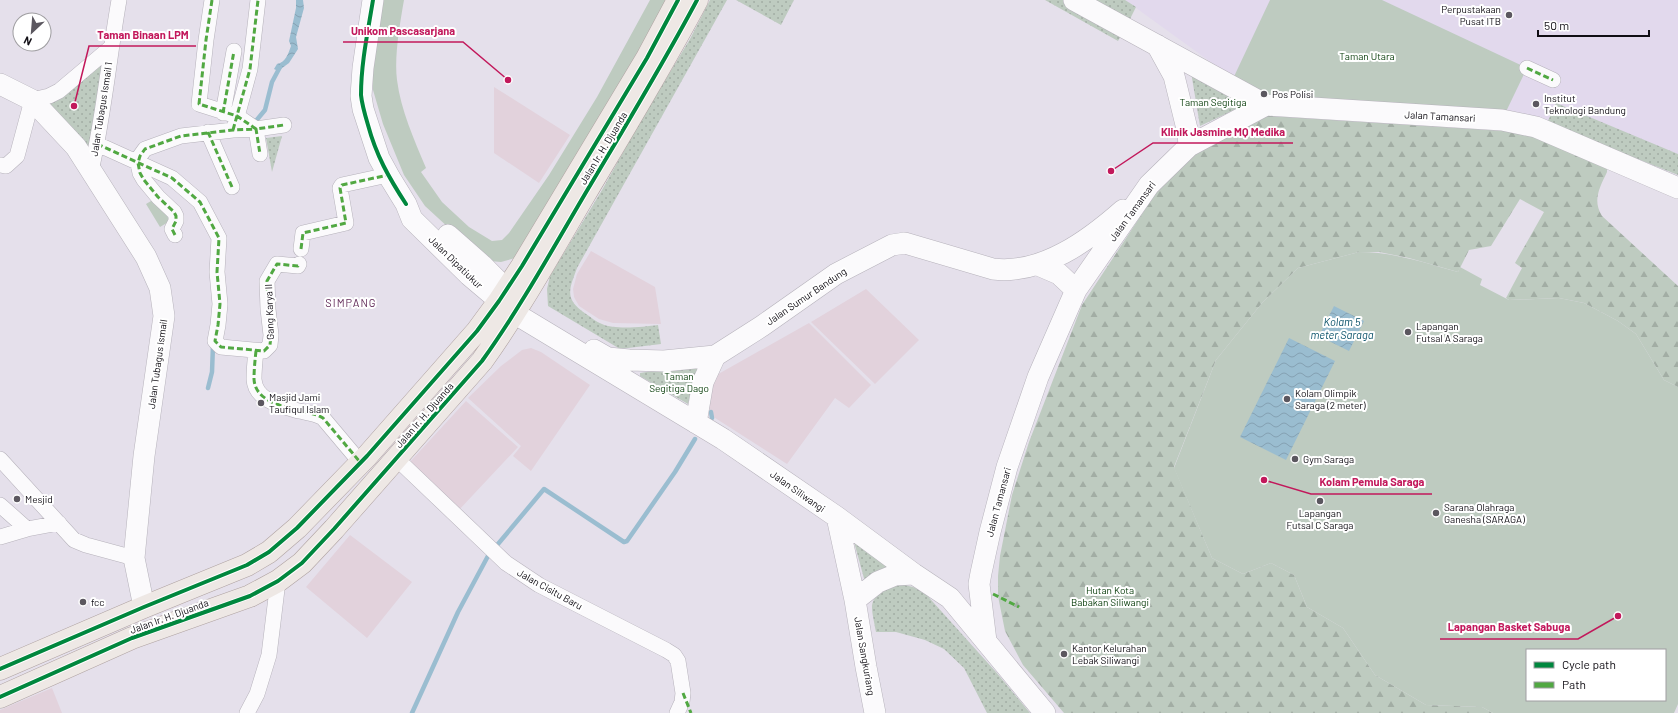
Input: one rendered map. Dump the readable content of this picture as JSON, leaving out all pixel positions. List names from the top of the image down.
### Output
{
  "streets": {
    "main road": [
      "Jalan Tamansari",
      "Jalan Ir. H. Djuanda",
      "Jalan Dipatiukur",
      "Jalan Sumur Bandung",
      "Jalan Tubagus Ismail",
      "Jalan Siliwangi",
      "Jalan Sangkuriang"
    ],
    "street": ["Jalan Tubagus Ismail 1", "Gang Karya II", "Jalan Cisitu Baru"]
  },
  "crossings": [
    ["Jalan Tubagus Ismail 1", "Jalan Tubagus Ismail"],
    ["Jalan Tamansari", "Jalan Sumur Bandung"],
    ["Jalan Tamansari", "Jalan Siliwangi"],
    ["Jalan Ir. H. Djuanda", "Jalan Dipatiukur"],
    ["Jalan Ir. H. Djuanda", "Jalan Tubagus Ismail"],
    ["Jalan Ir. H. Djuanda", "Jalan Siliwangi"],
    ["Jalan Ir. H. Djuanda", "Jalan Cisitu Baru"],
    ["Jalan Dipatiukur", "Jalan Siliwangi"],
    ["Jalan Siliwangi", "Jalan Sangkuriang"]
  ],
  "districts": ["SIMPANG"],
  "water": ["Kolam 5 meter Saraga"],
  "parks": [
    "Taman Utara",
    "Taman Segitiga",
    "Taman Segitiga Dago",
    "Hutan Kota Babakan Siliwangi"
  ],
  "places": [
    "Perpustakaan Pusat ITB",
    "Unikom Pascasarjana",
    "Pos Polisi",
    "Institut Teknologi Bandung",
    "Taman Binaan LPM",
    "Klinik Jasmine MQ Medika",
    "Lapangan Futsal A Saraga",
    "Kolam Olimpik Saraga (2 meter)",
    "Masjid Jami Taufiqul Islam",
    "Gym Saraga",
    "Kolam Pemula Saraga",
    "Mesjid",
    "Lapangan Futsal C Saraga",
    "Sarana Olahraga Ganesha (SARAGA)",
    "fcc",
    "Lapangan Basket Sabuga",
    "Kantor Kelurahan Lebak Siliwangi"
  ],
  "legend": ["Cycle path", "Path"],
  "scale_bar": "50 m",
  "north": "bottom left"
}
